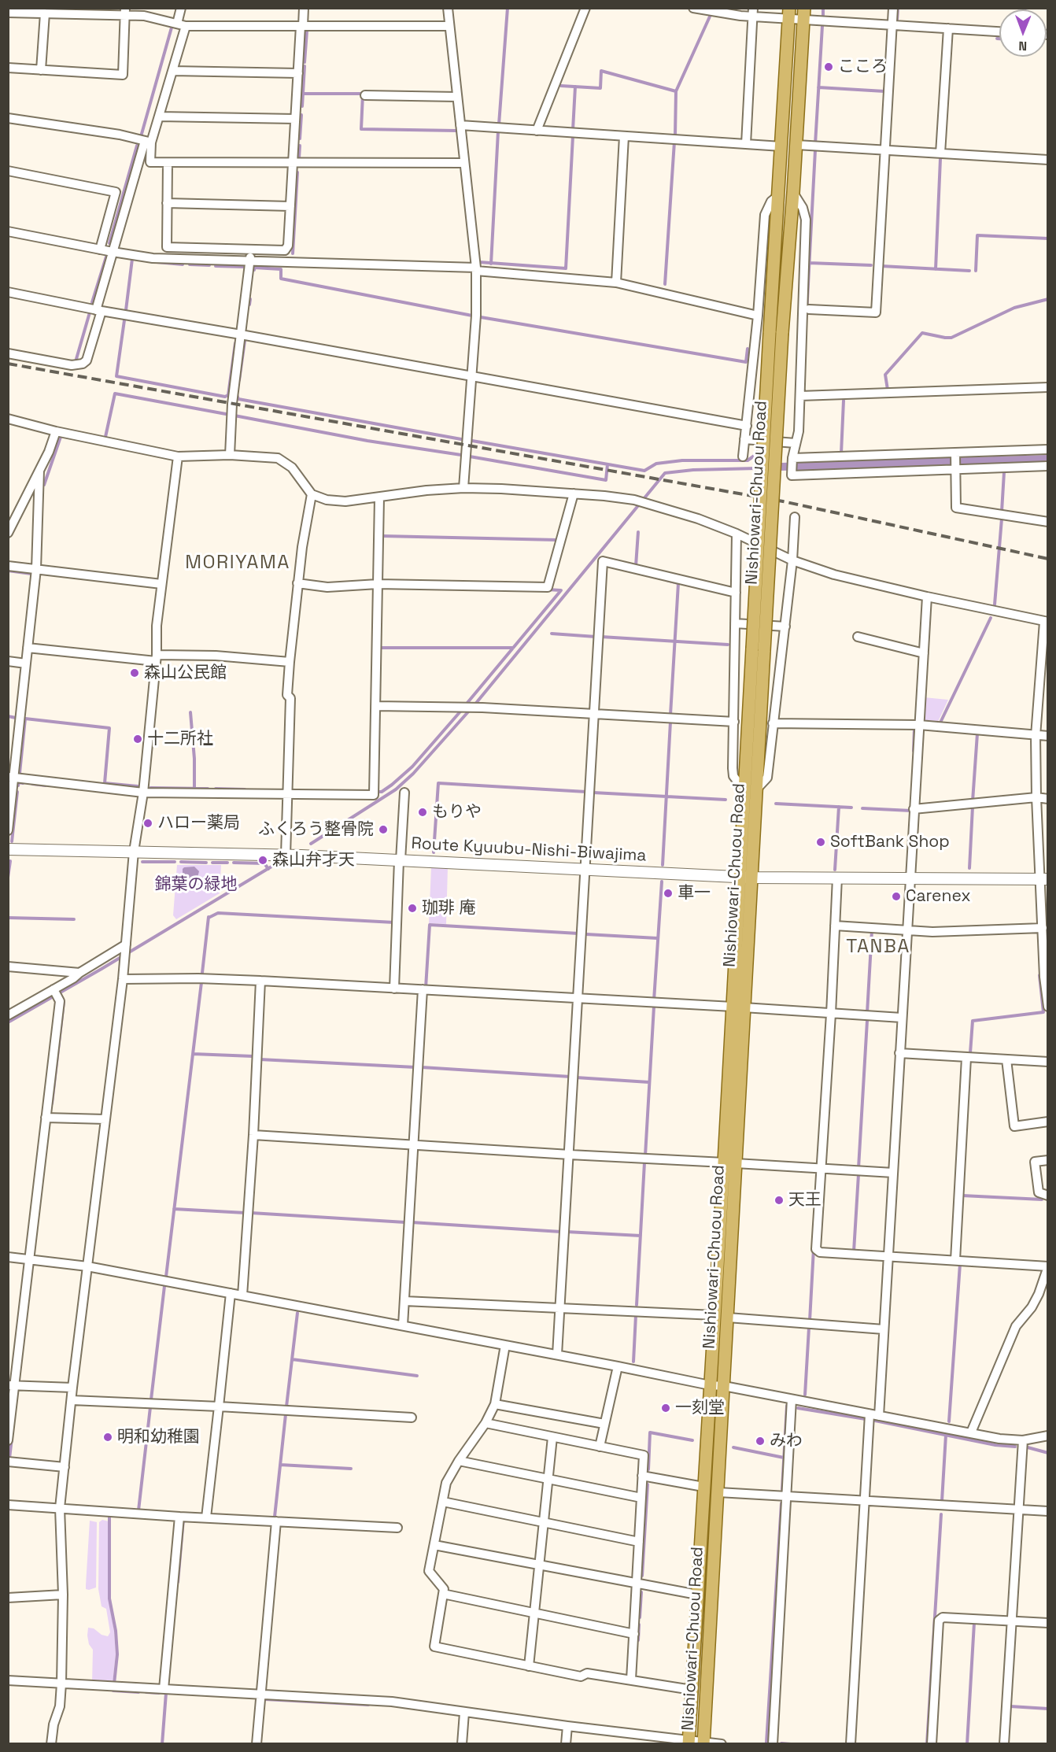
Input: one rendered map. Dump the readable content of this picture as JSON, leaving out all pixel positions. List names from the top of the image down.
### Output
{
  "streets": {
    "main road": ["Nishiowari-Chuou Road", "Route Kyuubu-Nishi-Biwajima"]
  },
  "crossings": [
    ["Nishiowari-Chuou Road", "Route Kyuubu-Nishi-Biwajima"]
  ],
  "districts": ["MORIYAMA", "TANBA"],
  "parks": ["錦葉の緑地"],
  "places": [
    "こころ",
    "森山公民館",
    "十二所社",
    "もりや",
    "ハロー薬局",
    "ふくろう整骨院",
    "SoftBank Shop",
    "森山弁才天",
    "車一",
    "Carenex",
    "珈琲 庵",
    "天王",
    "一刻堂",
    "明和幼稚園",
    "みわ"
  ],
  "north": "bottom"
}
